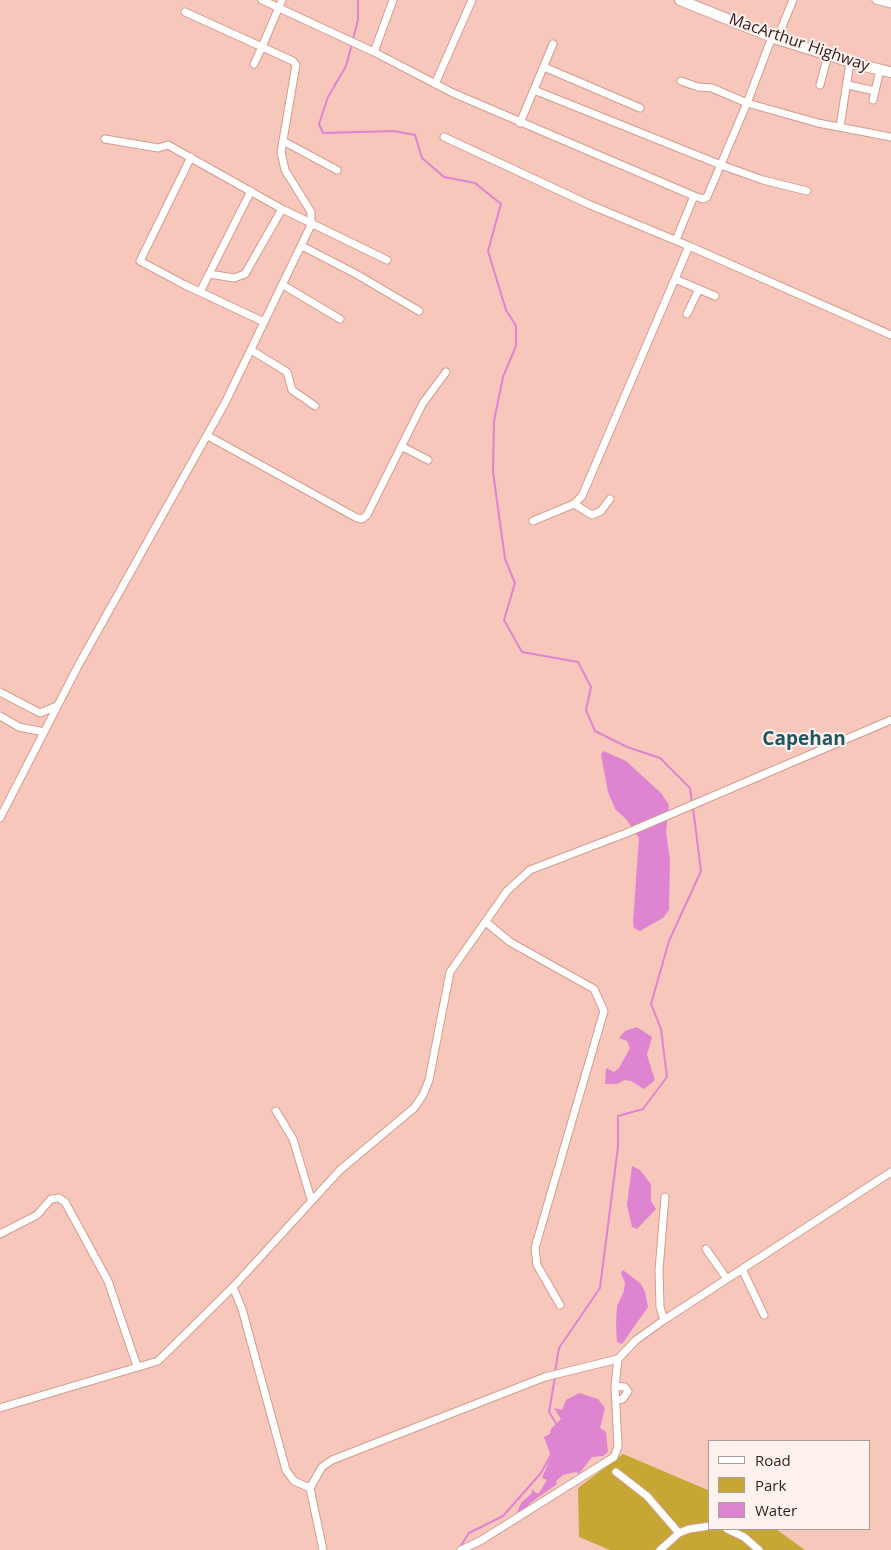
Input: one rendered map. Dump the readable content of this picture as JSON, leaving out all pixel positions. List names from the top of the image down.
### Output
{
  "streets": {
    "highway": ["MacArthur Highway"]
  },
  "districts": ["Capehan"],
  "legend": ["Road", "Park", "Water"]
}
